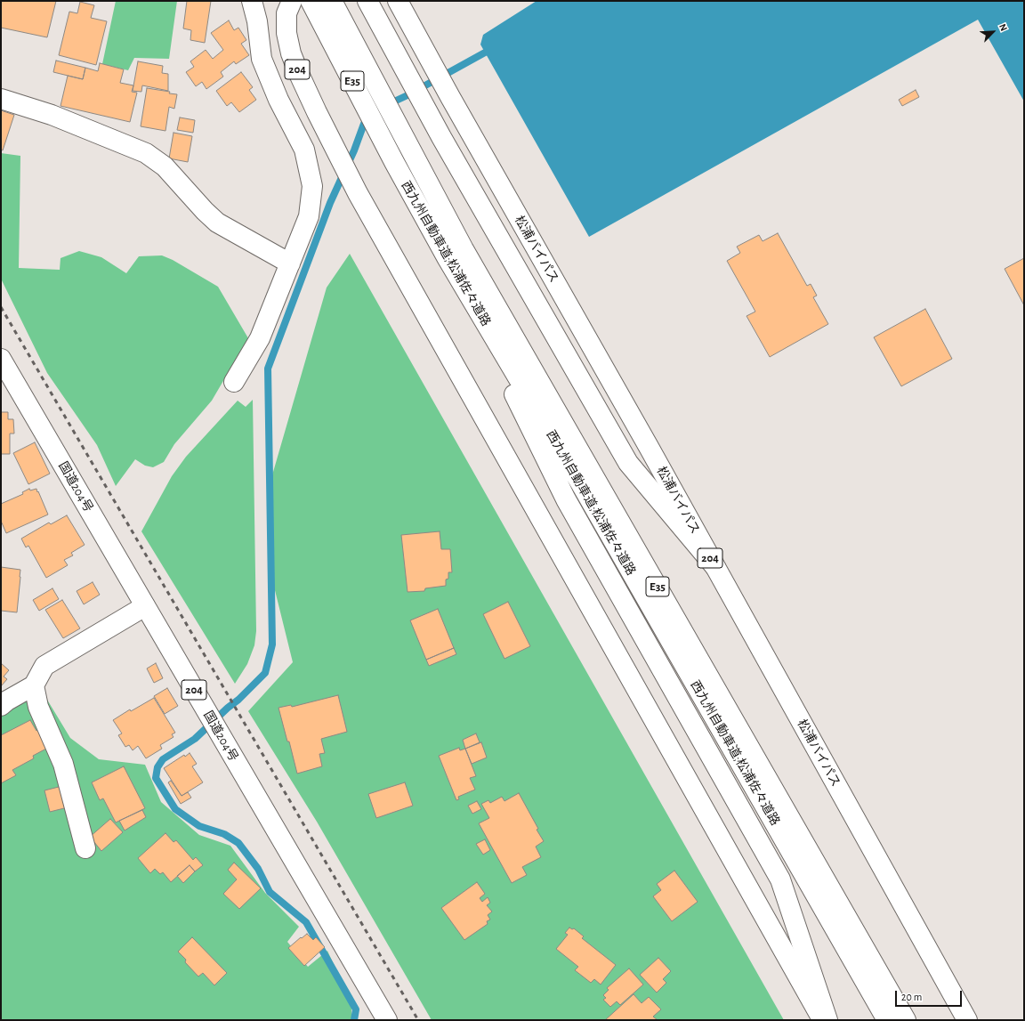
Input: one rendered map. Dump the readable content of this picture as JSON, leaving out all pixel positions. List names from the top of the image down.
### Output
{
  "streets": {
    "main road": [
      "204",
      "E35",
      "松浦バイパス",
      "西九州自動車道;松浦佐々道路",
      "国道204号"
    ]
  },
  "scale_bar": "20 m",
  "north": "top right"
}
